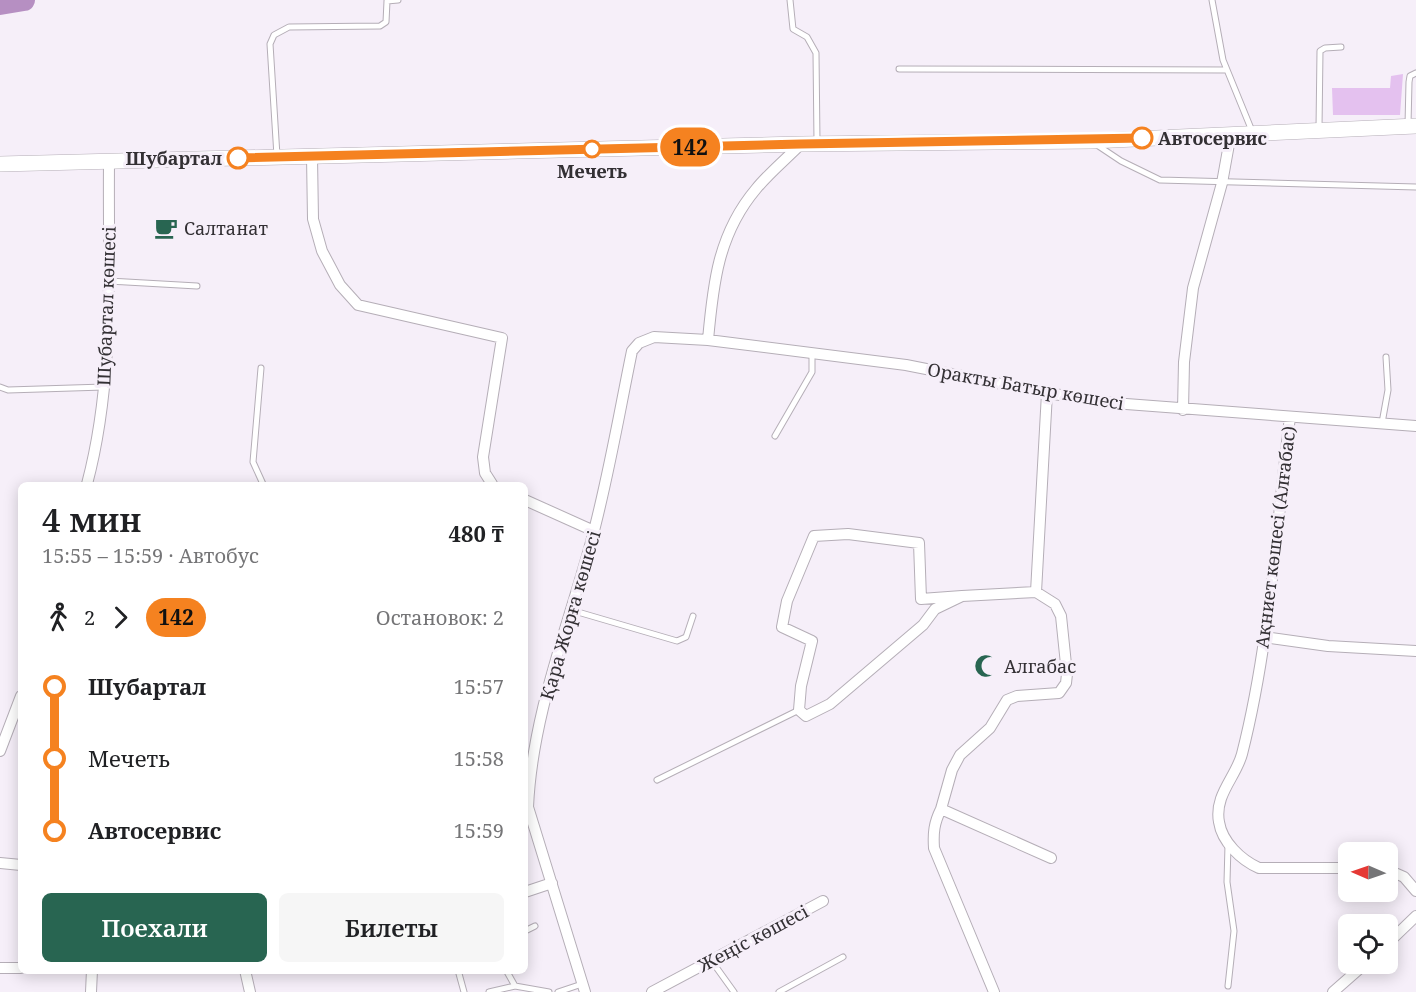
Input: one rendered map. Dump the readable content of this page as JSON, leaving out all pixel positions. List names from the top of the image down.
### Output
{
  "streets": {
    "street": [
      "Шубартал көшесі",
      "Оракты Батыр көшесі",
      "Ақниет көшесі (Алғабас)",
      "Қара Жорға көшесі",
      "Жеңіс көшесі"
    ]
  },
  "crossings": [
    ["Оракты Батыр көшесі", "Ақниет көшесі (Алғабас)"],
    ["Оракты Батыр көшесі", "Қара Жорға көшесі"]
  ],
  "places": {
    "other": ["Автосервис", "Мечеть", "Шубартал"],
    "cafe": ["Салтанат"],
    "mosque": ["Алгабас"]
  },
  "lines": ["bus line 142"],
  "north": "left",
  "page": {
    "on_map": "142",
    "heading": ["4 мин", "15:55 – 15:59 · Автобус", "480 ₸"],
    "legs": ["2", "142", "Остановок: 2"],
    "list": [
      {
        "name": "Шубартал",
        "value": "15:57"
      },
      {
        "name": "Мечеть",
        "value": "15:58"
      },
      {
        "name": "Автосервис",
        "value": "15:59"
      }
    ],
    "buttons": ["Поехали", "Билеты"]
  }
}
